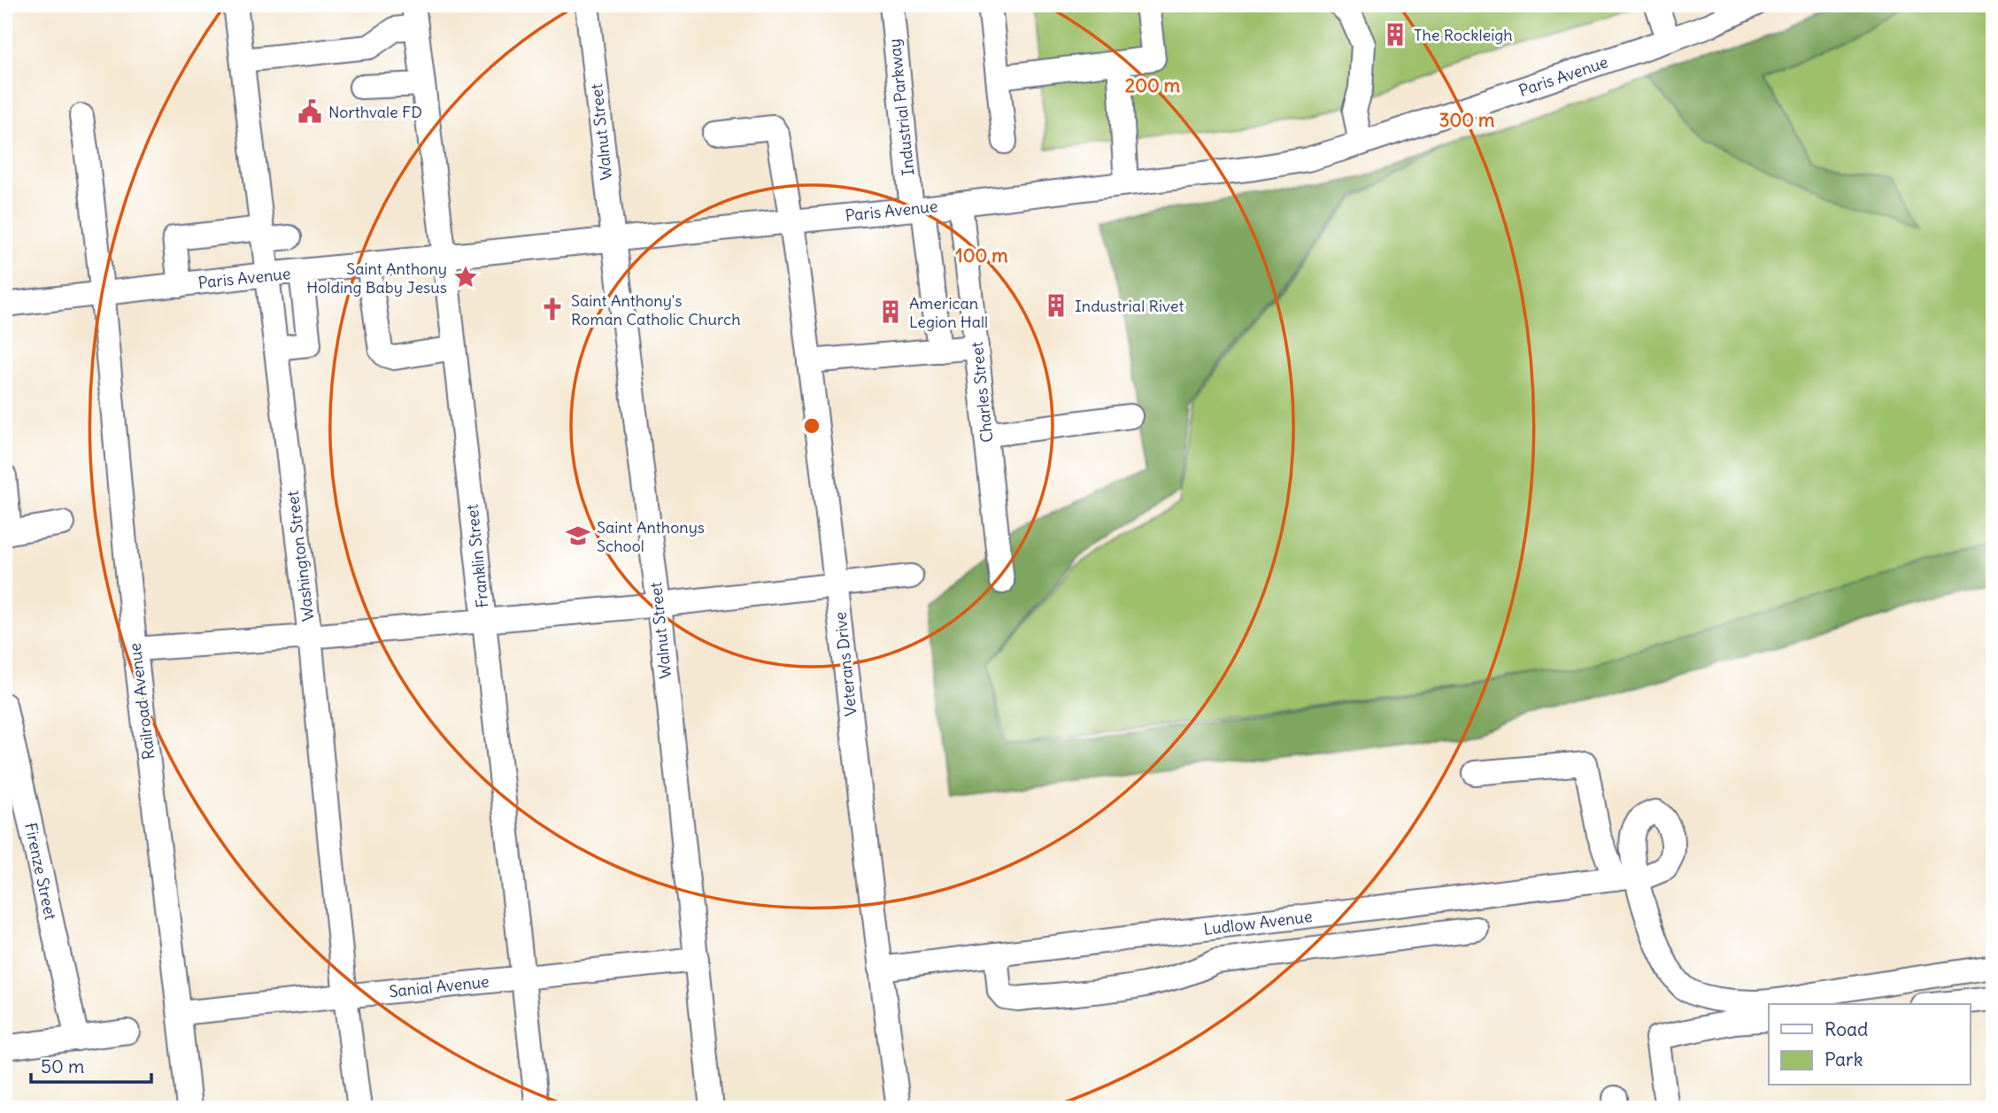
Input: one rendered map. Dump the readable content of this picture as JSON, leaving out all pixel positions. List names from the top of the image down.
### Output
{
  "streets": {
    "street": [
      "Paris Avenue",
      "Industrial Parkway",
      "Walnut Street",
      "Charles Street",
      "Washington Street",
      "Franklin Street",
      "Veterans Drive",
      "Railroad Avenue",
      "Firenze Street",
      "Ludlow Avenue",
      "Sanial Avenue"
    ]
  },
  "crossings": [
    ["Paris Avenue", "Industrial Parkway"],
    ["Paris Avenue", "Walnut Street"],
    ["Paris Avenue", "Charles Street"],
    ["Paris Avenue", "Washington Street"],
    ["Paris Avenue", "Franklin Street"],
    ["Paris Avenue", "Veterans Drive"],
    ["Paris Avenue", "Railroad Avenue"],
    ["Walnut Street", "Sanial Avenue"],
    ["Washington Street", "Sanial Avenue"],
    ["Franklin Street", "Sanial Avenue"],
    ["Veterans Drive", "Ludlow Avenue"],
    ["Railroad Avenue", "Sanial Avenue"]
  ],
  "places": {
    "building": ["The Rockleigh", "Industrial Rivet", "American Legion Hall"],
    "public building": ["Northvale FD"],
    "place": ["Saint Anthony Holding Baby Jesus"],
    "church": ["Saint Anthony's Roman Catholic Church"],
    "school or university": ["Saint Anthonys School"]
  },
  "legend": ["Road", "Park"],
  "scale_bar": "50 m",
  "rings": ["200 m", "300 m", "100 m"]
}
